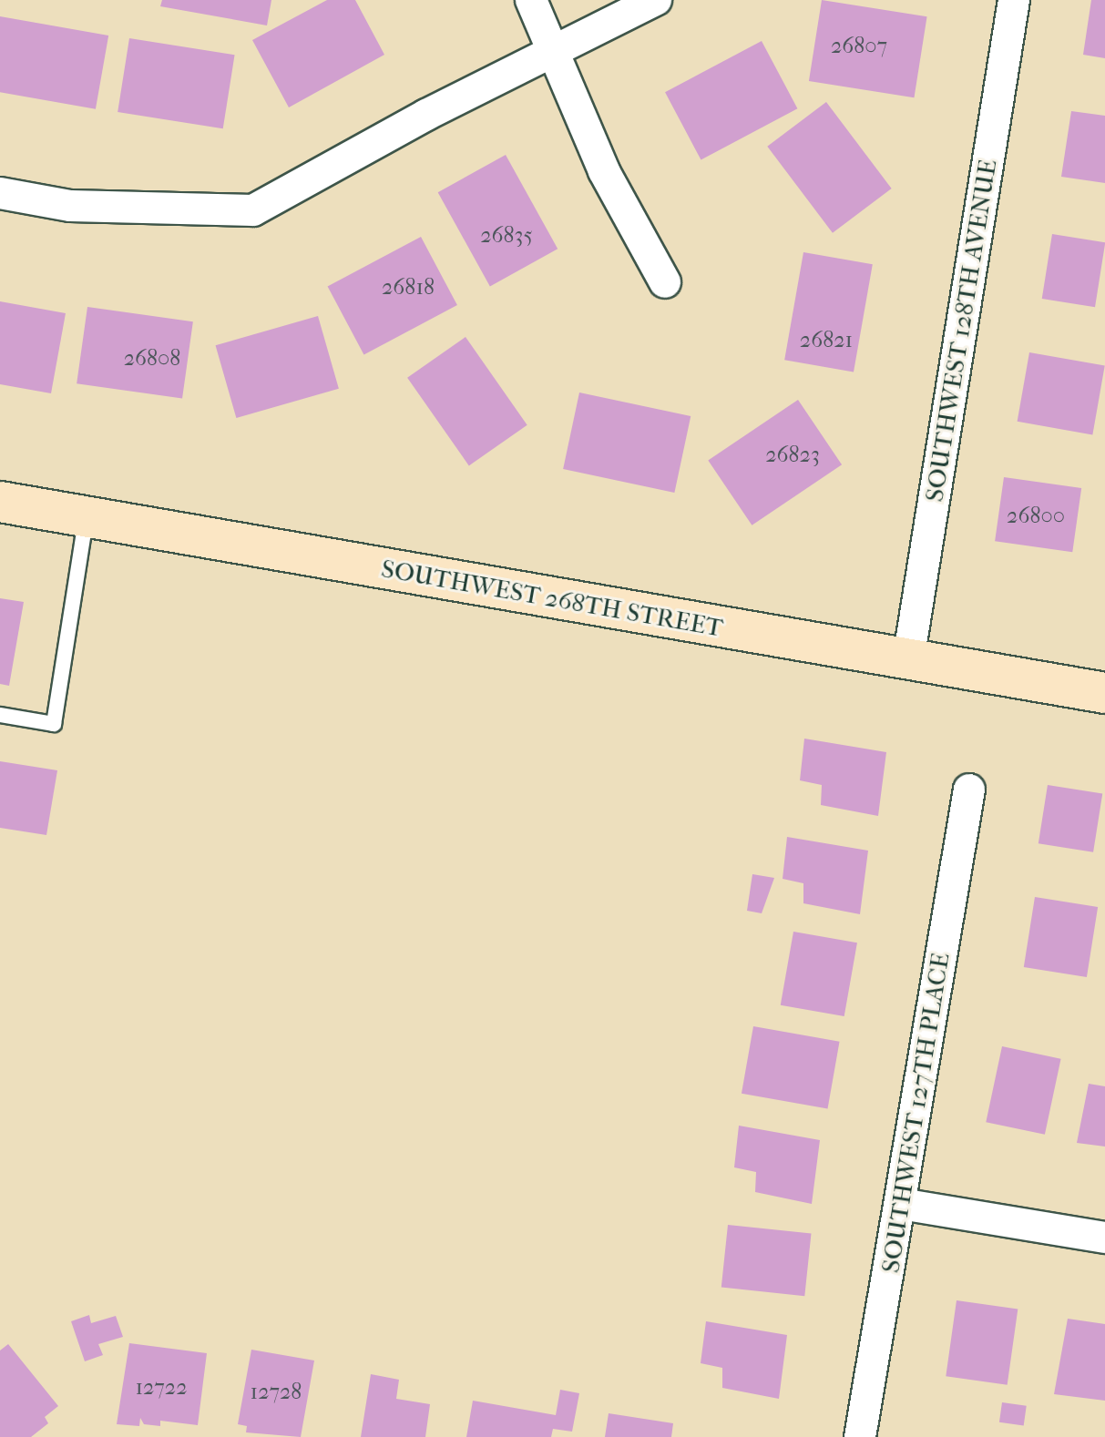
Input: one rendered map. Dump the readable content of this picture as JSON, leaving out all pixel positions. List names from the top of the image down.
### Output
{
  "streets": {
    "main road": ["SOUTHWEST 268TH STREET"],
    "street": ["SOUTHWEST 128TH AVENUE", "SOUTHWEST 127TH PLACE"]
  },
  "crossings": [
    ["SOUTHWEST 128TH AVENUE", "SOUTHWEST 268TH STREET"]
  ],
  "house_numbers": [
    "26807",
    "26835",
    "26818",
    "26821",
    "26808",
    "26823",
    "26800",
    "12722",
    "12728"
  ]
}
